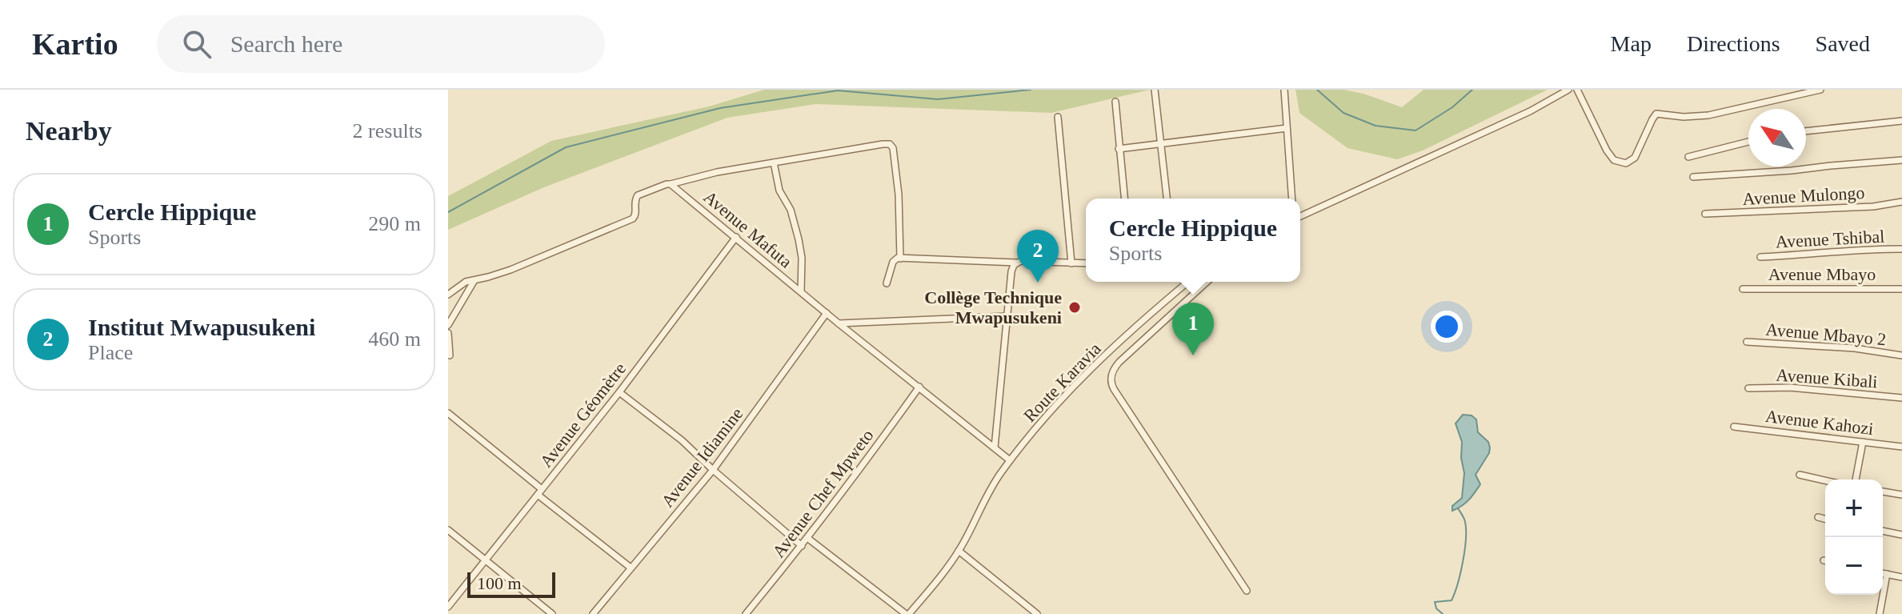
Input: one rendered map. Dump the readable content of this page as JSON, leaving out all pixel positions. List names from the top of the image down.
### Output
{
  "streets": {
    "street": [
      "Avenue Mulongo",
      "Avenue Mafuta",
      "Avenue Tshibal",
      "Avenue Mbayo",
      "Avenue Mbayo 2",
      "Avenue Kibali",
      "Route Karavia",
      "Avenue Géomètre",
      "Avenue Kahozi",
      "Avenue Idiamine",
      "Avenue Chef Mpweto"
    ]
  },
  "crossings": [
    ["Avenue Mafuta", "Route Karavia"],
    ["Avenue Mafuta", "Avenue Géomètre"],
    ["Avenue Mafuta", "Avenue Idiamine"],
    ["Avenue Mafuta", "Avenue Chef Mpweto"]
  ],
  "places": ["Collège Technique Mwapusukeni"],
  "scale_bar": "100 m",
  "north": "top left",
  "page": {
    "header": "Kartio",
    "search": "Search here",
    "nav": ["Map", "Directions", "Saved"],
    "heading": ["Nearby", "2 results"],
    "list": [
      {
        "mark": "1",
        "name": "Cercle Hippique",
        "note": "Sports",
        "value": "290 m"
      },
      {
        "mark": "2",
        "name": "Institut Mwapusukeni",
        "note": "Place",
        "value": "460 m"
      }
    ],
    "popup": ["Cercle Hippique", "Sports"],
    "pins": ["2", "1"],
    "map_buttons": ["+", "−"],
    "scale": "100 m"
  }
}
